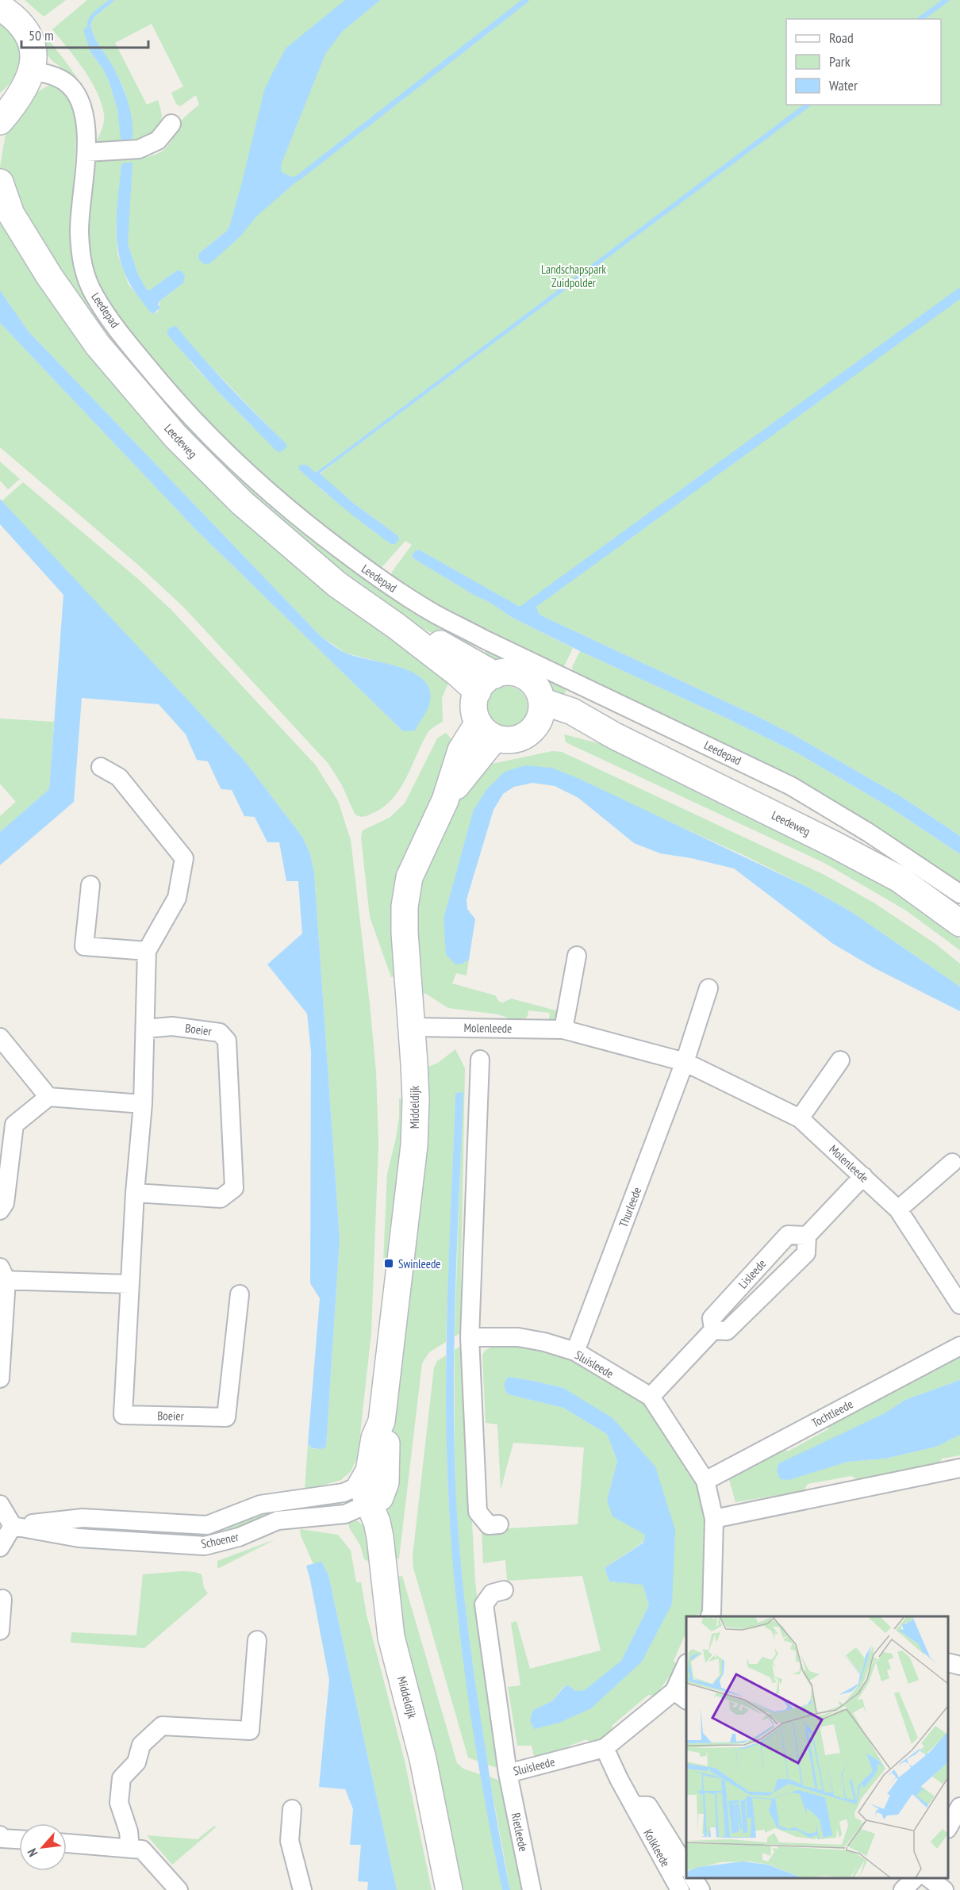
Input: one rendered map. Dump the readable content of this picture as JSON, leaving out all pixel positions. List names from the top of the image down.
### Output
{
  "streets": {
    "street": [
      "Leedepad",
      "Leedeweg",
      "Molenleede",
      "Boeier",
      "Middeldijk",
      "Thurleede",
      "Lisleede",
      "Sluisleede",
      "Tochtleede",
      "Schoener",
      "Rietleede",
      "Kolkleede"
    ]
  },
  "crossings": [
    ["Leedeweg", "Middeldijk"],
    ["Molenleede", "Middeldijk"],
    ["Molenleede", "Thurleede"],
    ["Molenleede", "Lisleede"],
    ["Middeldijk", "Schoener"],
    ["Thurleede", "Sluisleede"],
    ["Lisleede", "Sluisleede"],
    ["Sluisleede", "Tochtleede"],
    ["Sluisleede", "Rietleede"],
    ["Sluisleede", "Kolkleede"]
  ],
  "parks": ["Landschapspark Zuidpolder"],
  "places": {
    "transit": ["Swinleede"]
  },
  "legend": ["Road", "Park", "Water"],
  "scale_bar": "50 m",
  "north": "bottom left"
}
